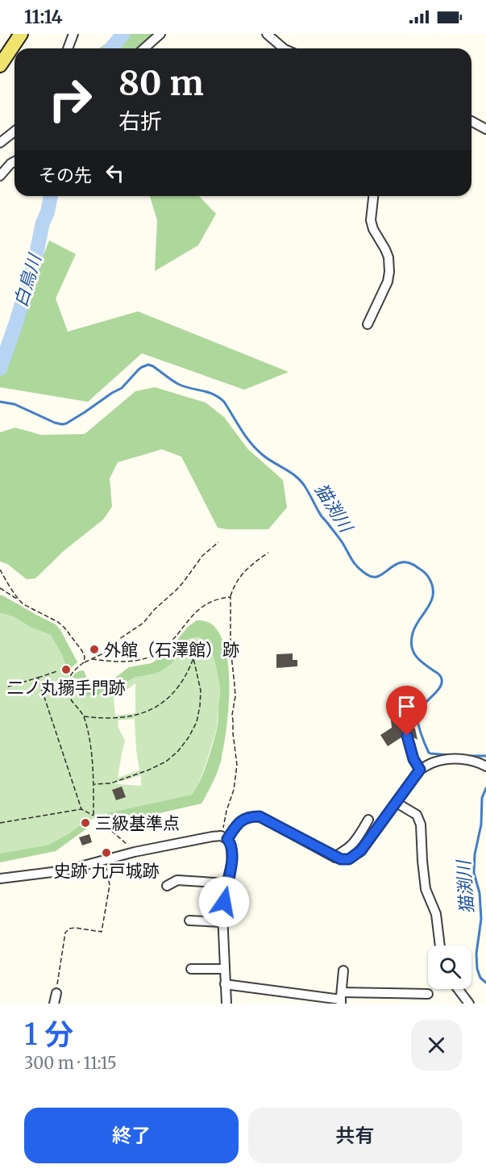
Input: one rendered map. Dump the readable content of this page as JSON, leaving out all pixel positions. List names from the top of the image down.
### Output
{
  "water": ["白鳥川", "猫渕川"],
  "places": [
    "外館（石澤館）跡",
    "二ノ丸搦手門跡",
    "三級基準点",
    "史跡 九戸城跡"
  ],
  "page": {
    "status": "11:14",
    "turn": ["80 m", "右折"],
    "then": "その先",
    "heading": ["1 分", "300 m · 11:15"],
    "buttons": ["終了", "共有"]
  }
}
